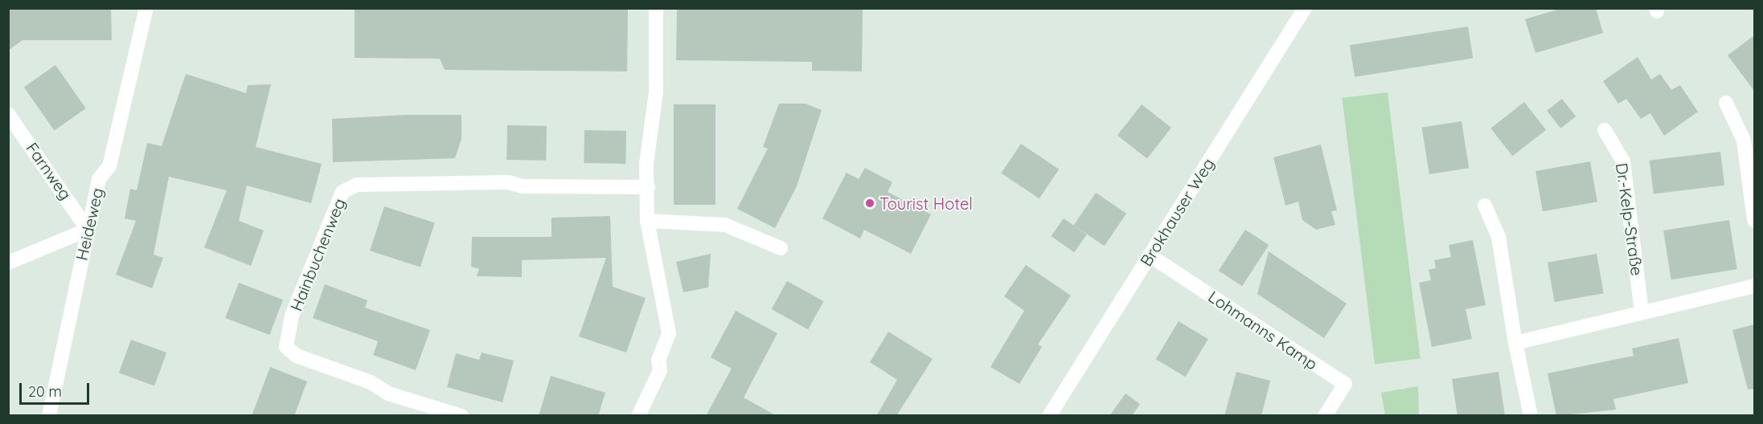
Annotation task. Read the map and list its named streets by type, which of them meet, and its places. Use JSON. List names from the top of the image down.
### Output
{
  "streets": {
    "street": [
      "Farnweg",
      "Brokhauser Weg",
      "Dr.-Kelp-Straße",
      "Heideweg",
      "Hainbuchenweg",
      "Lohmanns Kamp"
    ]
  },
  "crossings": [
    ["Farnweg", "Heideweg"],
    ["Brokhauser Weg", "Lohmanns Kamp"]
  ],
  "places": ["Tourist Hotel"],
  "scale_bar": "20 m"
}
